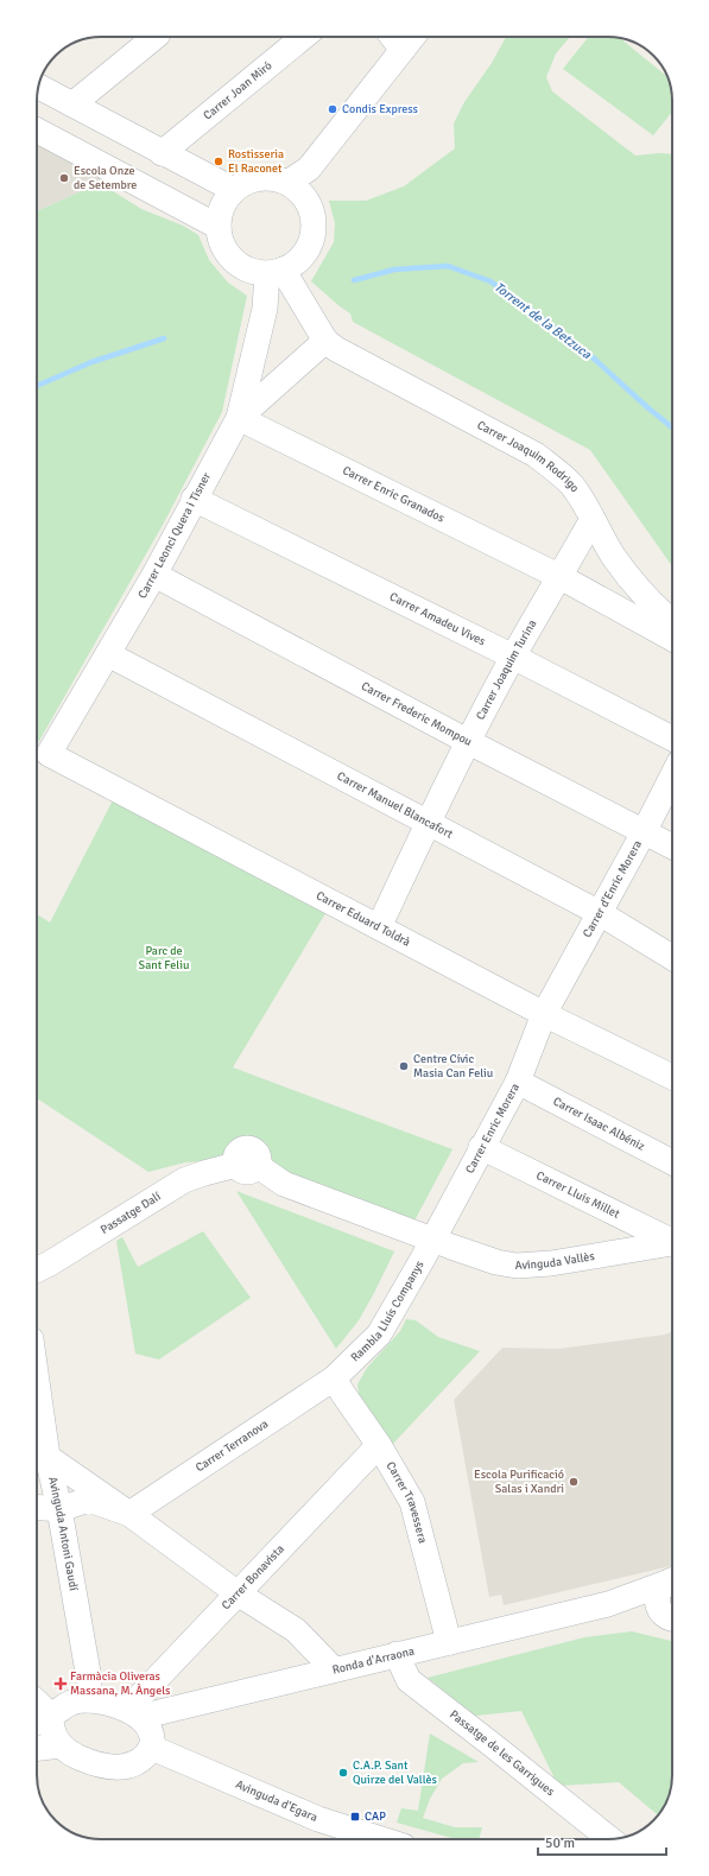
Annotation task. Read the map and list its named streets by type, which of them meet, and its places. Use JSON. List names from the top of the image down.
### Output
{
  "streets": {
    "street": [
      "Carrer Joan Miró",
      "Carrer Joaquim Rodrigo",
      "Carrer Enric Granados",
      "Carrer Leonci Quera i Tisner",
      "Carrer Amadeu Vives",
      "Carrer Joaquim Turina",
      "Carrer Frederic Mompou",
      "Carrer Manuel Blancafort",
      "Carrer d'Enric Morera",
      "Carrer Eduard Toldrà",
      "Carrer Isaac Albéniz",
      "Carrer Enric Morera",
      "Carrer Lluis Millet",
      "Passatge Dalí",
      "Avinguda Vallès",
      "Rambla Lluís Companys",
      "Carrer Terranova",
      "Carrer Travessera",
      "Avinguda Antoni Gaudí",
      "Carrer Bonavista",
      "Ronda d'Arraona",
      "Passatge de les Garrigues",
      "Avinguda d'Egara"
    ]
  },
  "crossings": [
    ["Carrer Joaquim Rodrigo", "Carrer Leonci Quera i Tisner"],
    ["Carrer Joaquim Rodrigo", "Carrer Joaquim Turina"],
    ["Carrer Enric Granados", "Carrer Leonci Quera i Tisner"],
    ["Carrer Enric Granados", "Carrer Joaquim Turina"],
    ["Carrer Leonci Quera i Tisner", "Carrer Amadeu Vives"],
    ["Carrer Leonci Quera i Tisner", "Carrer Frederic Mompou"],
    ["Carrer Leonci Quera i Tisner", "Carrer Manuel Blancafort"],
    ["Carrer Leonci Quera i Tisner", "Carrer Eduard Toldrà"],
    ["Carrer Amadeu Vives", "Carrer Joaquim Turina"],
    ["Carrer Joaquim Turina", "Carrer Frederic Mompou"],
    ["Carrer Joaquim Turina", "Carrer Manuel Blancafort"],
    ["Carrer Joaquim Turina", "Carrer Eduard Toldrà"],
    ["Carrer Frederic Mompou", "Carrer d'Enric Morera"],
    ["Carrer Manuel Blancafort", "Carrer d'Enric Morera"],
    ["Carrer d'Enric Morera", "Carrer Eduard Toldrà"],
    ["Carrer d'Enric Morera", "Carrer Enric Morera"],
    ["Carrer Eduard Toldrà", "Carrer Enric Morera"],
    ["Carrer Isaac Albéniz", "Carrer Enric Morera"],
    ["Carrer Enric Morera", "Carrer Lluis Millet"],
    ["Carrer Enric Morera", "Passatge Dalí"],
    ["Carrer Enric Morera", "Avinguda Vallès"],
    ["Carrer Enric Morera", "Rambla Lluís Companys"],
    ["Passatge Dalí", "Avinguda Vallès"],
    ["Passatge Dalí", "Rambla Lluís Companys"],
    ["Avinguda Vallès", "Rambla Lluís Companys"],
    ["Rambla Lluís Companys", "Carrer Terranova"],
    ["Rambla Lluís Companys", "Carrer Travessera"],
    ["Carrer Terranova", "Carrer Travessera"],
    ["Carrer Travessera", "Carrer Bonavista"],
    ["Carrer Travessera", "Ronda d'Arraona"],
    ["Carrer Bonavista", "Ronda d'Arraona"],
    ["Ronda d'Arraona", "Passatge de les Garrigues"]
  ],
  "water": ["Torrent de la Betzuca"],
  "parks": ["Parc de Sant Feliu"],
  "places": {
    "other": [
      "Condis Express",
      "Rostisseria El Raconet",
      "Escola Onze de Setembre",
      "Centre Cívic Masia Can Feliu",
      "Escola Purificació Salas i Xandri",
      "C.A.P. Sant Quirze del Vallès"
    ],
    "health": ["Farmàcia Oliveras Massana, M. Àngels"],
    "transit": ["CAP"]
  },
  "scale_bar": "50 m"
}
